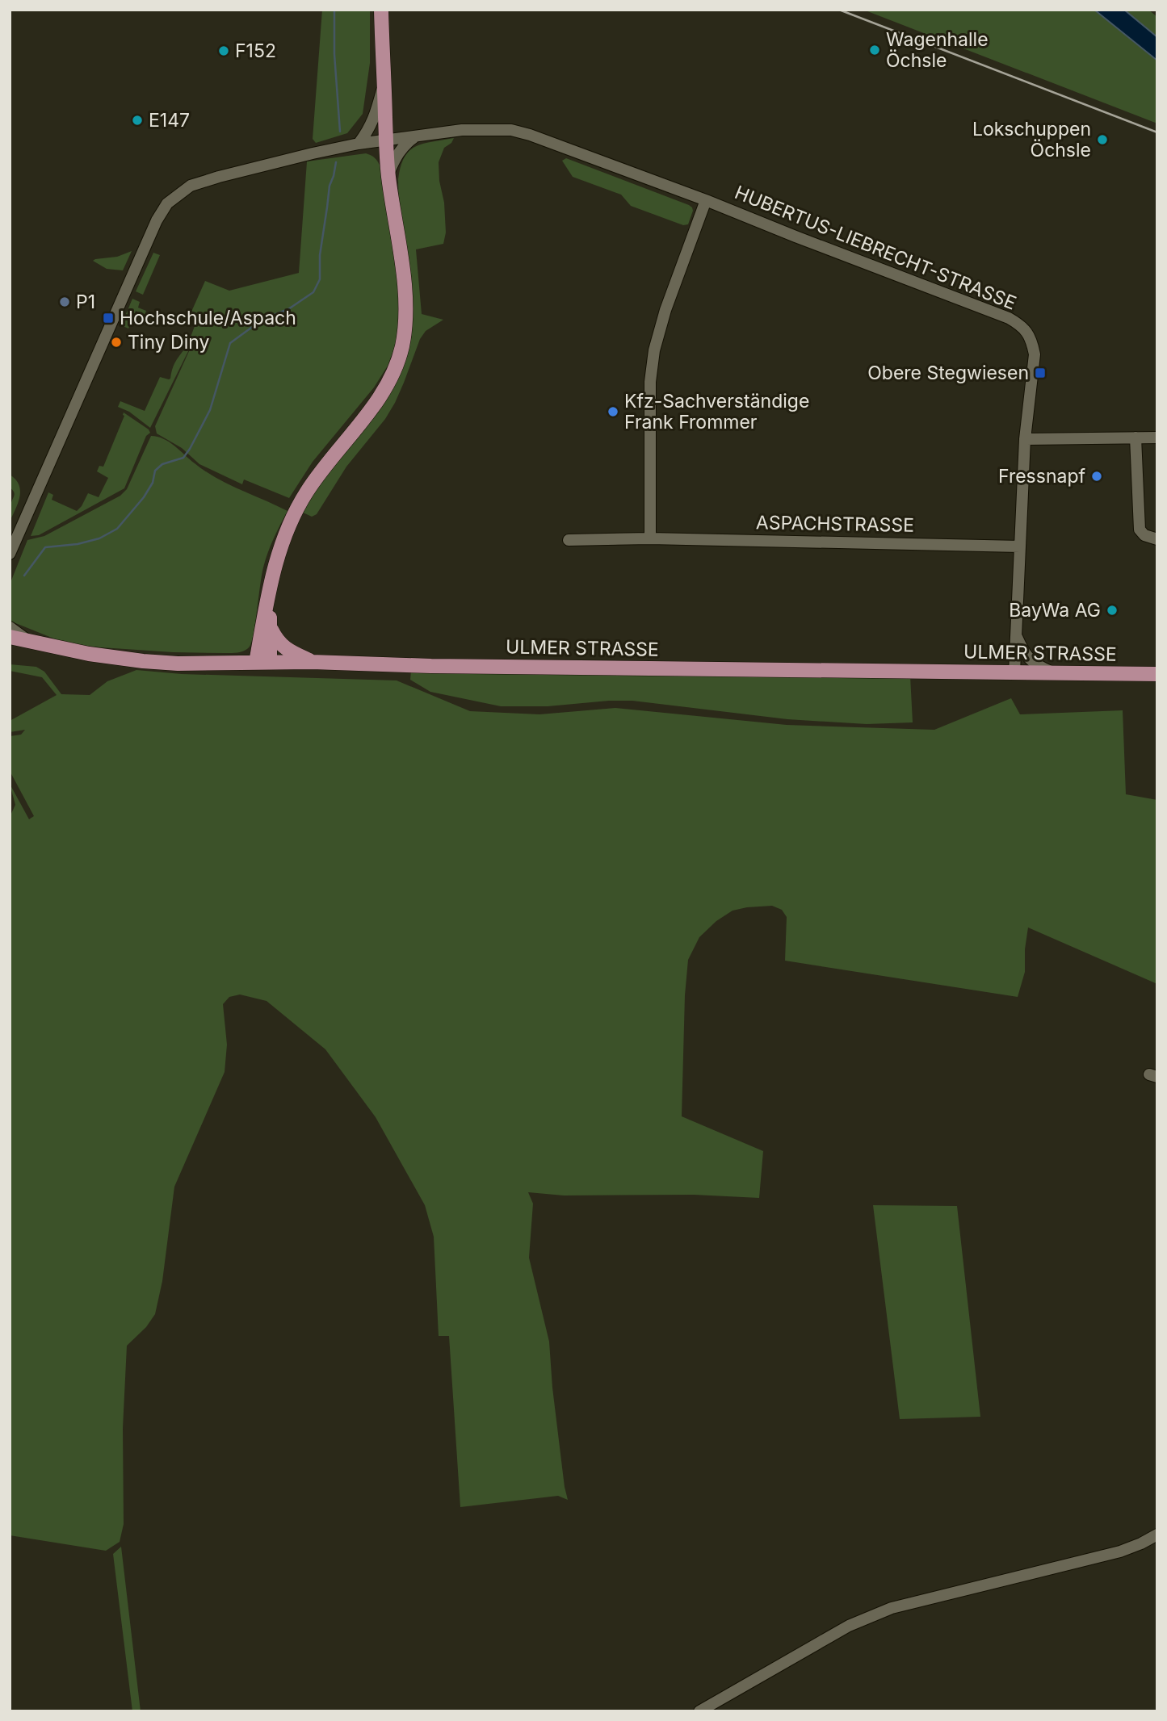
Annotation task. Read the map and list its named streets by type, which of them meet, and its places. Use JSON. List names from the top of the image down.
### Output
{
  "streets": {
    "main road": ["ULMER STRASSE"],
    "street": ["HUBERTUS-LIEBRECHT-STRASSE", "ASPACHSTRASSE"]
  },
  "crossings": [
    ["HUBERTUS-LIEBRECHT-STRASSE", "ASPACHSTRASSE"],
    ["HUBERTUS-LIEBRECHT-STRASSE", "ULMER STRASSE"]
  ],
  "places": {
    "other": [
      "Wagenhalle Öchsle",
      "F152",
      "E147",
      "Lokschuppen Öchsle",
      "P1",
      "Tiny Diny",
      "Kfz-Sachverständige Frank Frommer",
      "Fressnapf",
      "BayWa AG"
    ],
    "transit": ["Hochschule/Aspach", "Obere Stegwiesen"]
  }
}
